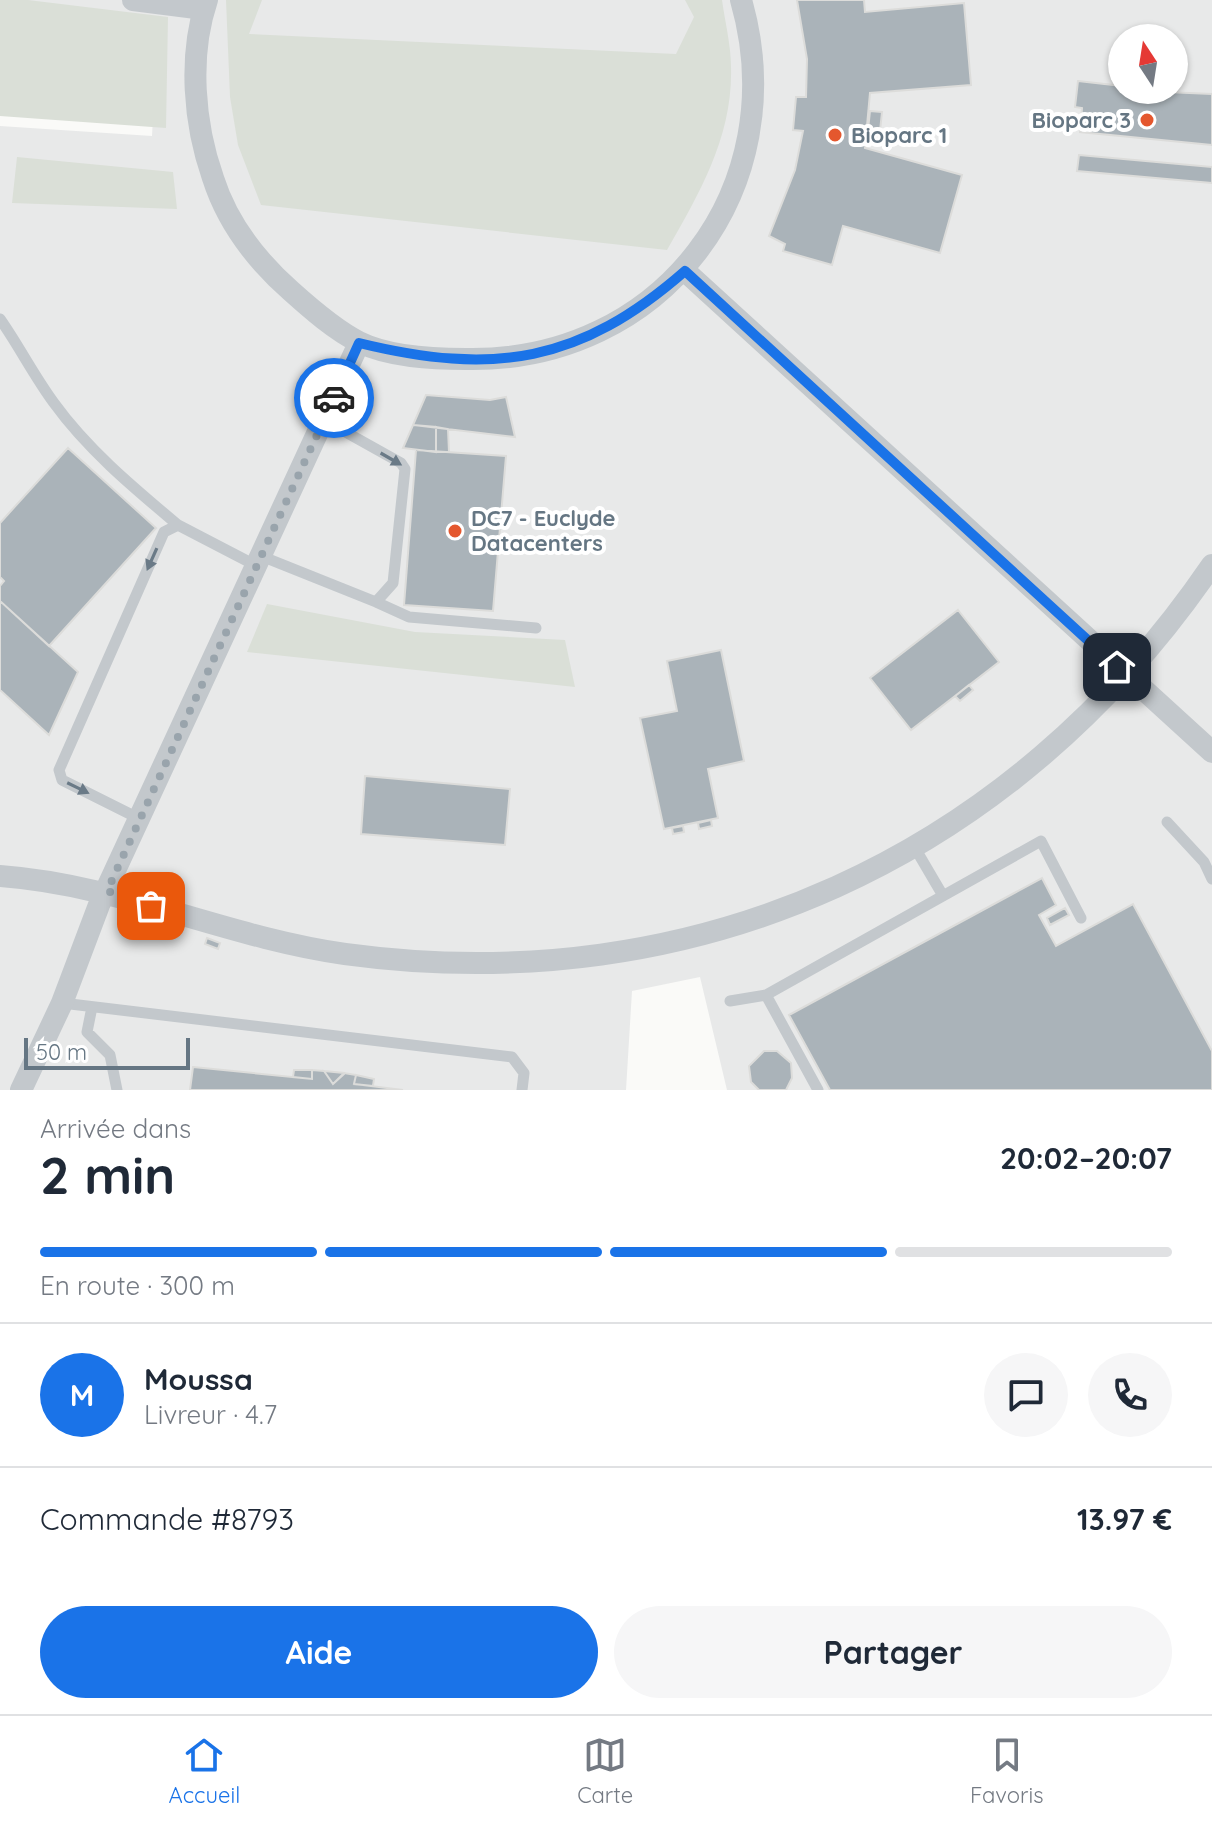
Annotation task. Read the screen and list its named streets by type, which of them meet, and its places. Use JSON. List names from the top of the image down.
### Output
{
  "places": ["Bioparc 3", "Bioparc 1", "DC7 - Euclyde Datacenters"],
  "scale_bar": "50 m",
  "north": "top",
  "page": {
    "scale": "50 m",
    "heading": ["2 min", "Arrivée dans", "20:02–20:07"],
    "panel": [
      "Moussa",
      "Livreur · 4.7",
      "Commande #8793",
      "13.97 €"
    ],
    "bar": "En route · 300 m",
    "round": "M",
    "buttons": ["Aide", "Partager"],
    "tabs": ["Accueil", "Carte", "Favoris"]
  }
}
